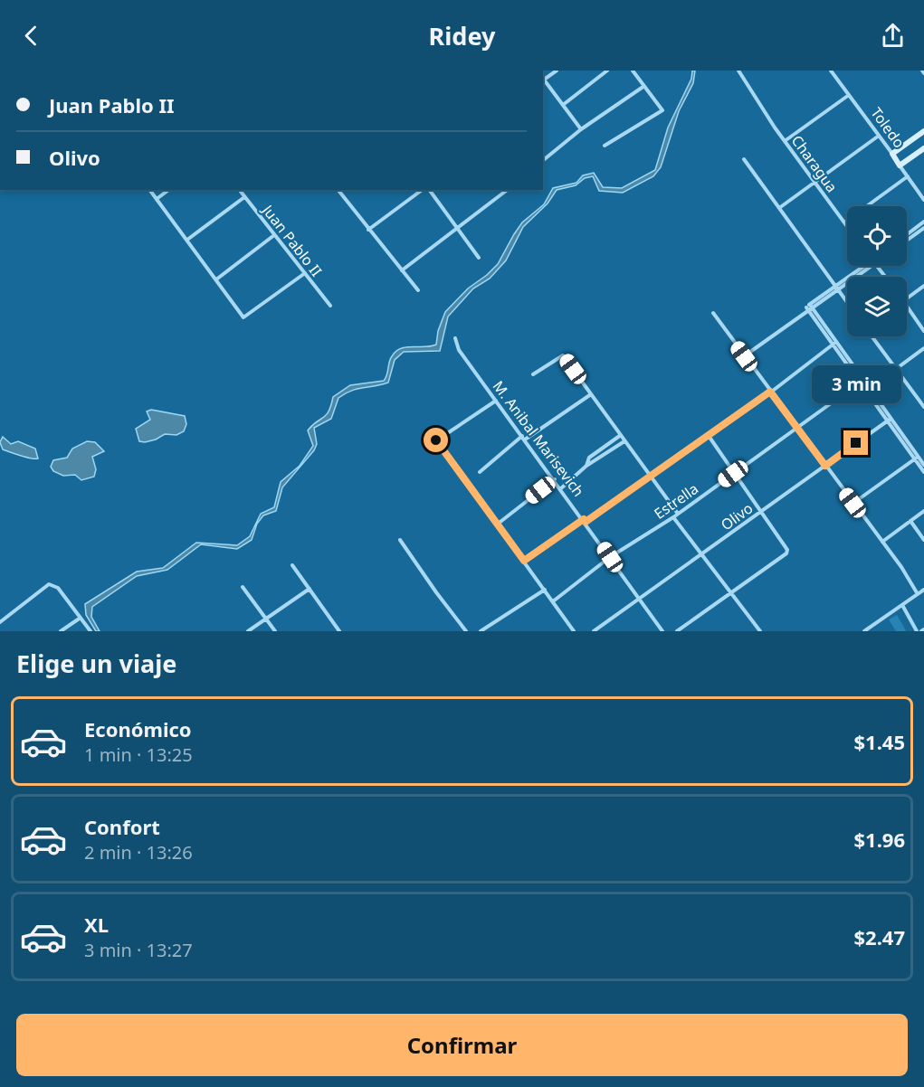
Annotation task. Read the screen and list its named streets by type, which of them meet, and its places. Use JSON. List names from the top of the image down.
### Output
{
  "streets": {
    "main road": ["Toledo"],
    "street": [
      "Charagua",
      "Juan Pablo II",
      "M. Anibal Marisevich",
      "Estrella",
      "Olivo"
    ]
  },
  "crossings": [
    ["M. Anibal Marisevich", "Estrella"],
    ["M. Anibal Marisevich", "Olivo"]
  ],
  "page": {
    "header": "Ridey",
    "banner": ["Juan Pablo II", "Olivo"],
    "bubble": "3 min",
    "heading": "Elige un viaje",
    "list": [
      {
        "name": "Económico",
        "note": "1 min · 13:25",
        "value": "$1.45"
      },
      {
        "name": "Confort",
        "note": "2 min · 13:26",
        "value": "$1.96"
      },
      {
        "name": "XL",
        "note": "3 min · 13:27",
        "value": "$2.47"
      }
    ],
    "buttons": "Confirmar"
  }
}
